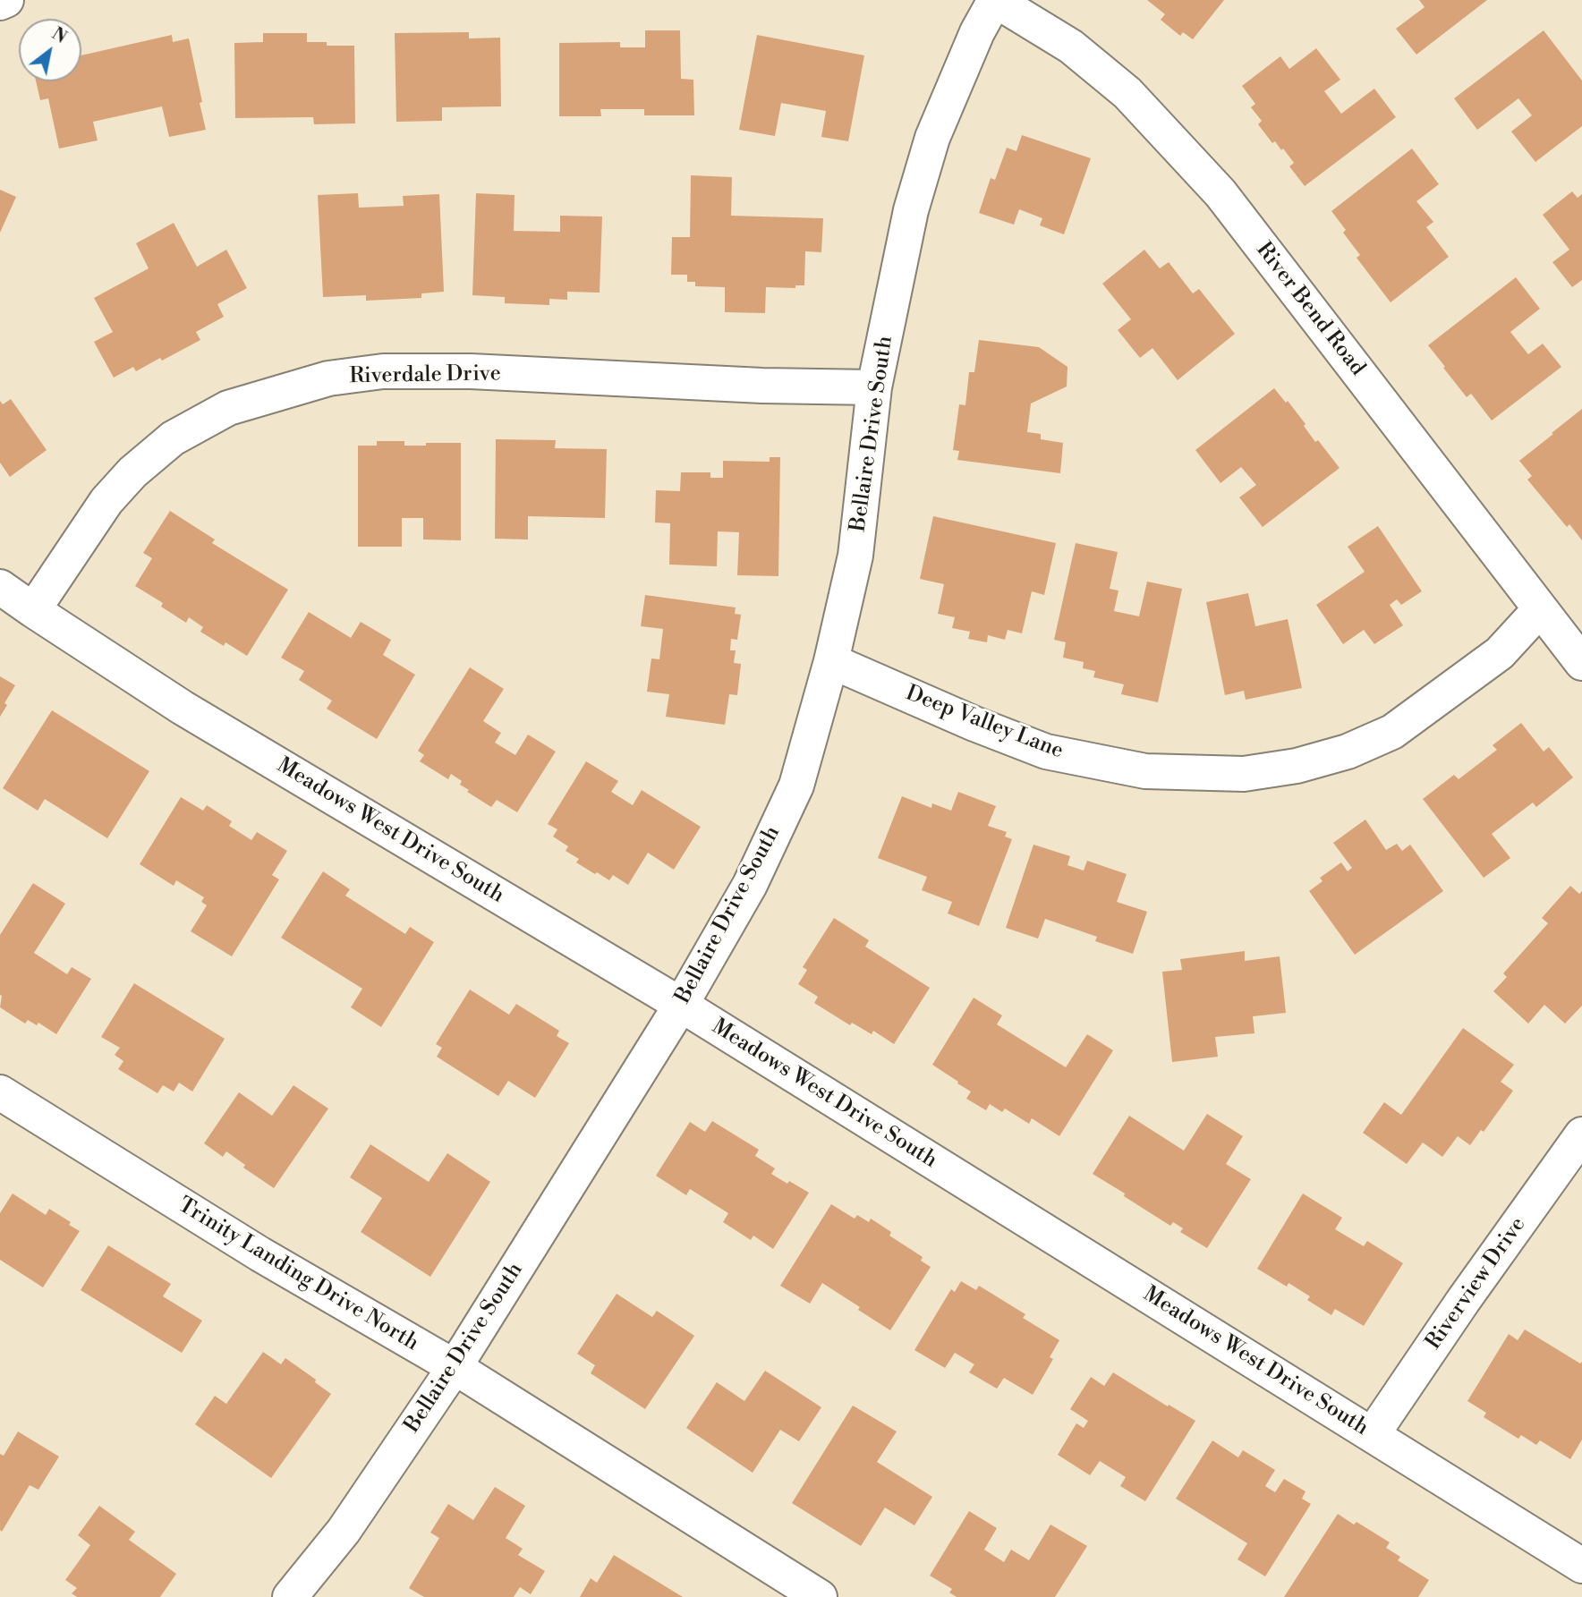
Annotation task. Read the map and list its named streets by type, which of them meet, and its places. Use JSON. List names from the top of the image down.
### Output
{
  "streets": {
    "street": [
      "River Bend Road",
      "Riverdale Drive",
      "Bellaire Drive South",
      "Deep Valley Lane",
      "Meadows West Drive South",
      "Trinity Landing Drive North",
      "Riverview Drive"
    ]
  },
  "crossings": [
    ["River Bend Road", "Bellaire Drive South"],
    ["River Bend Road", "Deep Valley Lane"],
    ["Riverdale Drive", "Bellaire Drive South"],
    ["Riverdale Drive", "Meadows West Drive South"],
    ["Bellaire Drive South", "Deep Valley Lane"],
    ["Bellaire Drive South", "Meadows West Drive South"],
    ["Bellaire Drive South", "Trinity Landing Drive North"],
    ["Meadows West Drive South", "Riverview Drive"]
  ],
  "north": "top right"
}
